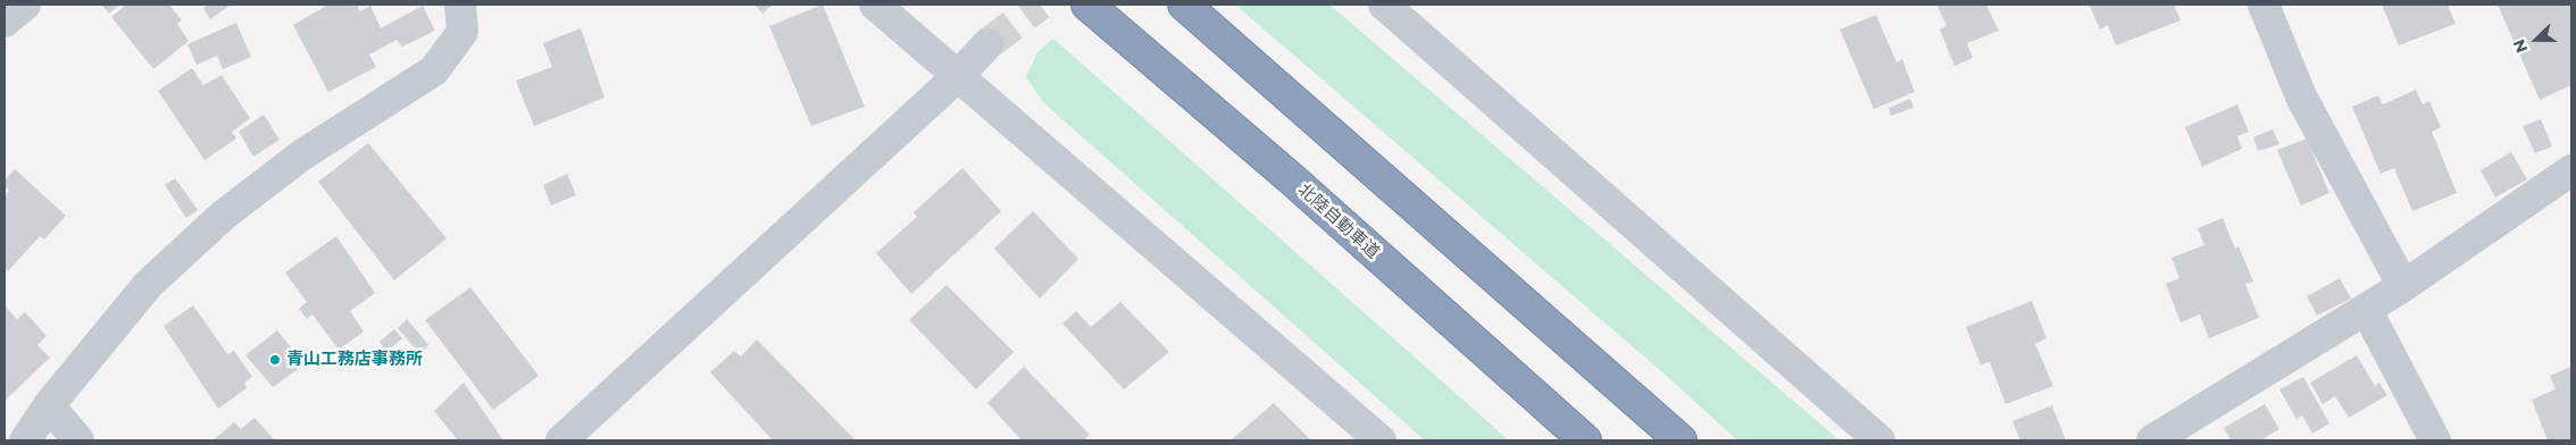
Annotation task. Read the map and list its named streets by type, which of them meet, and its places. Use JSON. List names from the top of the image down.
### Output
{
  "streets": {
    "highway": ["北陸自動車道"]
  },
  "places": ["青山工務店事務所"],
  "north": "left"
}
